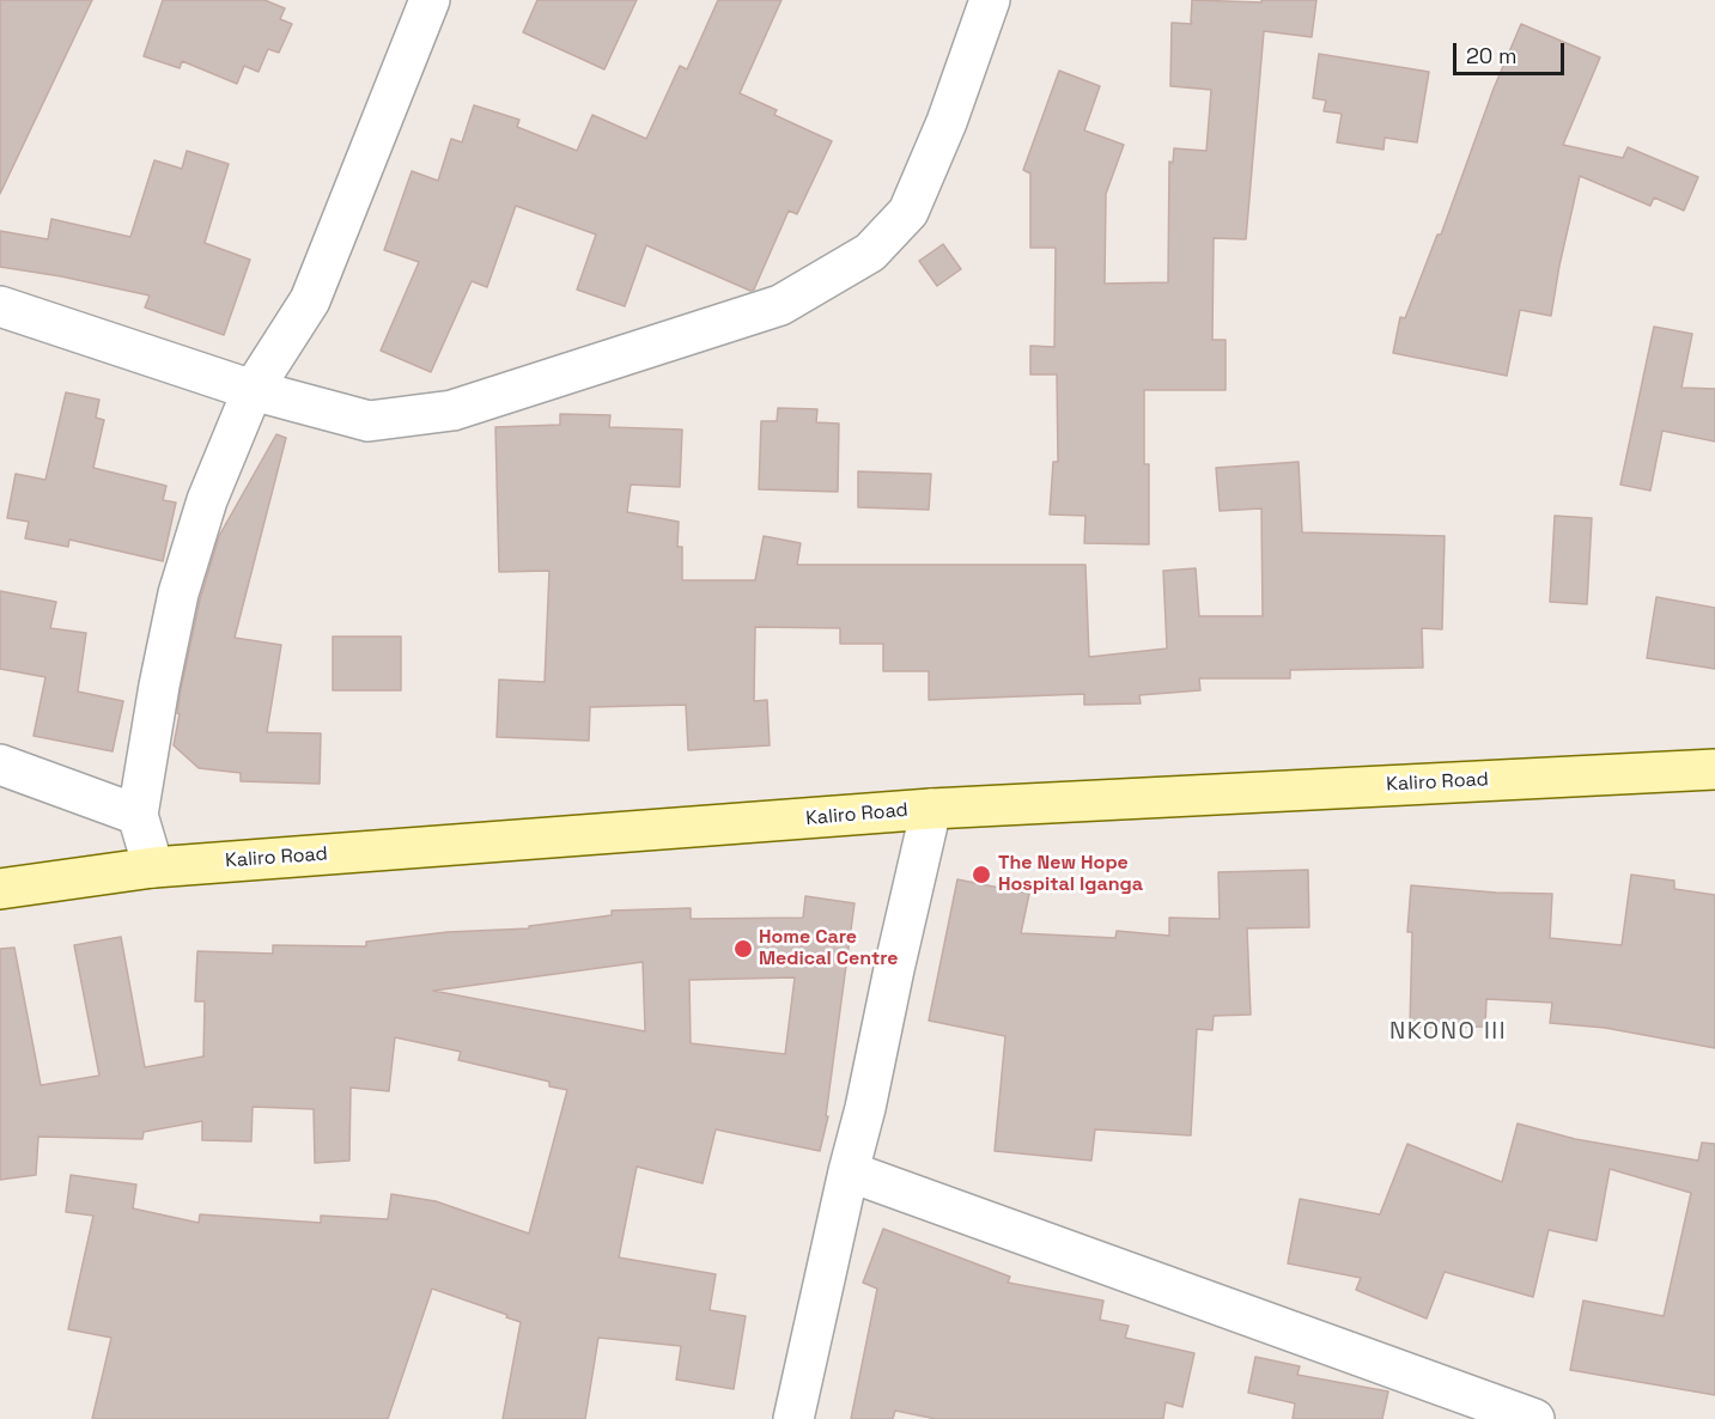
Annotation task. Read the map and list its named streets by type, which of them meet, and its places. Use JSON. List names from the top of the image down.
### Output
{
  "streets": {
    "main road": ["Kaliro Road"]
  },
  "districts": ["NKONO III"],
  "places": ["The New Hope Hospital Iganga", "Home Care Medical Centre"],
  "scale_bar": "20 m"
}
